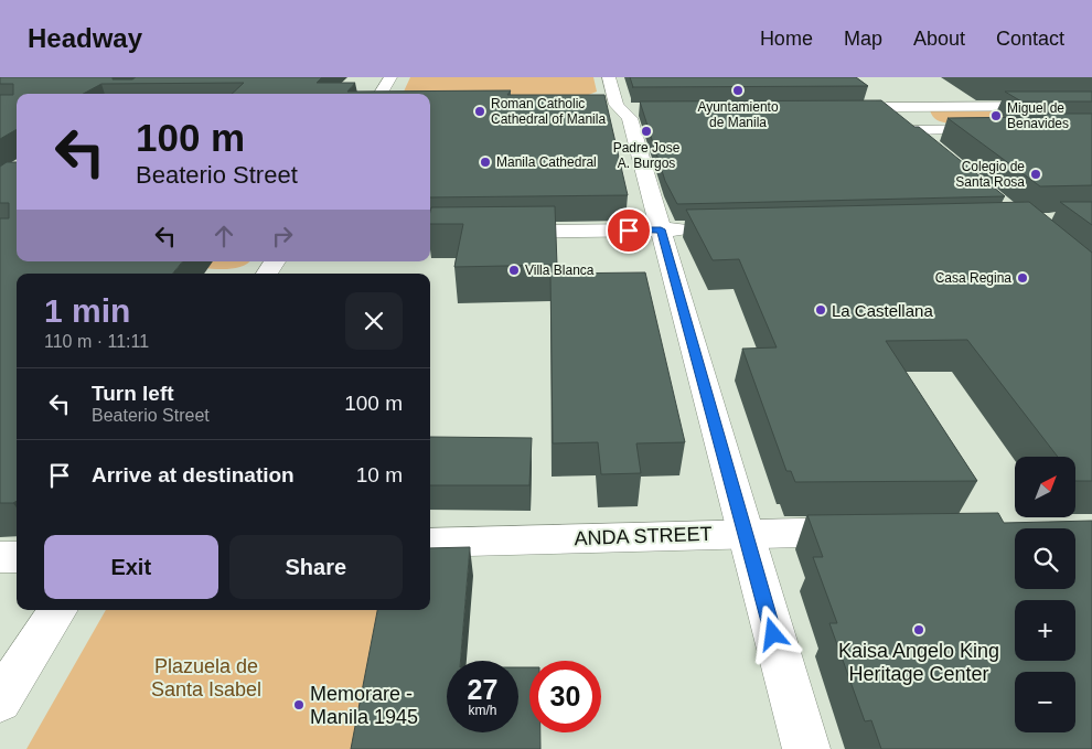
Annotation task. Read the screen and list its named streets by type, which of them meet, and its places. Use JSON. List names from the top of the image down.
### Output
{
  "streets": {
    "street": ["ANDA STREET"]
  },
  "parks": ["Plazuela de Santa Isabel"],
  "places": [
    "Ayuntamiento de Manila",
    "Roman Catholic Cathedral of Manila",
    "Miguel de Benavides",
    "Padre Jose A. Burgos",
    "Manila Cathedral",
    "Colegio de Santa Rosa",
    "Villa Blanca",
    "Casa Regina",
    "La Castellana",
    "Kaisa Angelo King Heritage Center",
    "Memorare - Manila 1945"
  ],
  "north": "top right",
  "page": {
    "header": "Headway",
    "nav": [
      "Home",
      "Map",
      "About",
      "Contact"
    ],
    "turn": ["100 m", "Beaterio Street"],
    "heading": ["1 min", "110 m · 11:11"],
    "list": [
      {
        "name": "Turn left",
        "note": "Beaterio Street",
        "value": "100 m"
      },
      {
        "name": "Arrive at destination",
        "value": "10 m"
      }
    ],
    "map_buttons": ["+", "−"],
    "buttons": ["Exit", "Share"],
    "speed": "27 km/h",
    "limit": "30"
  }
}
